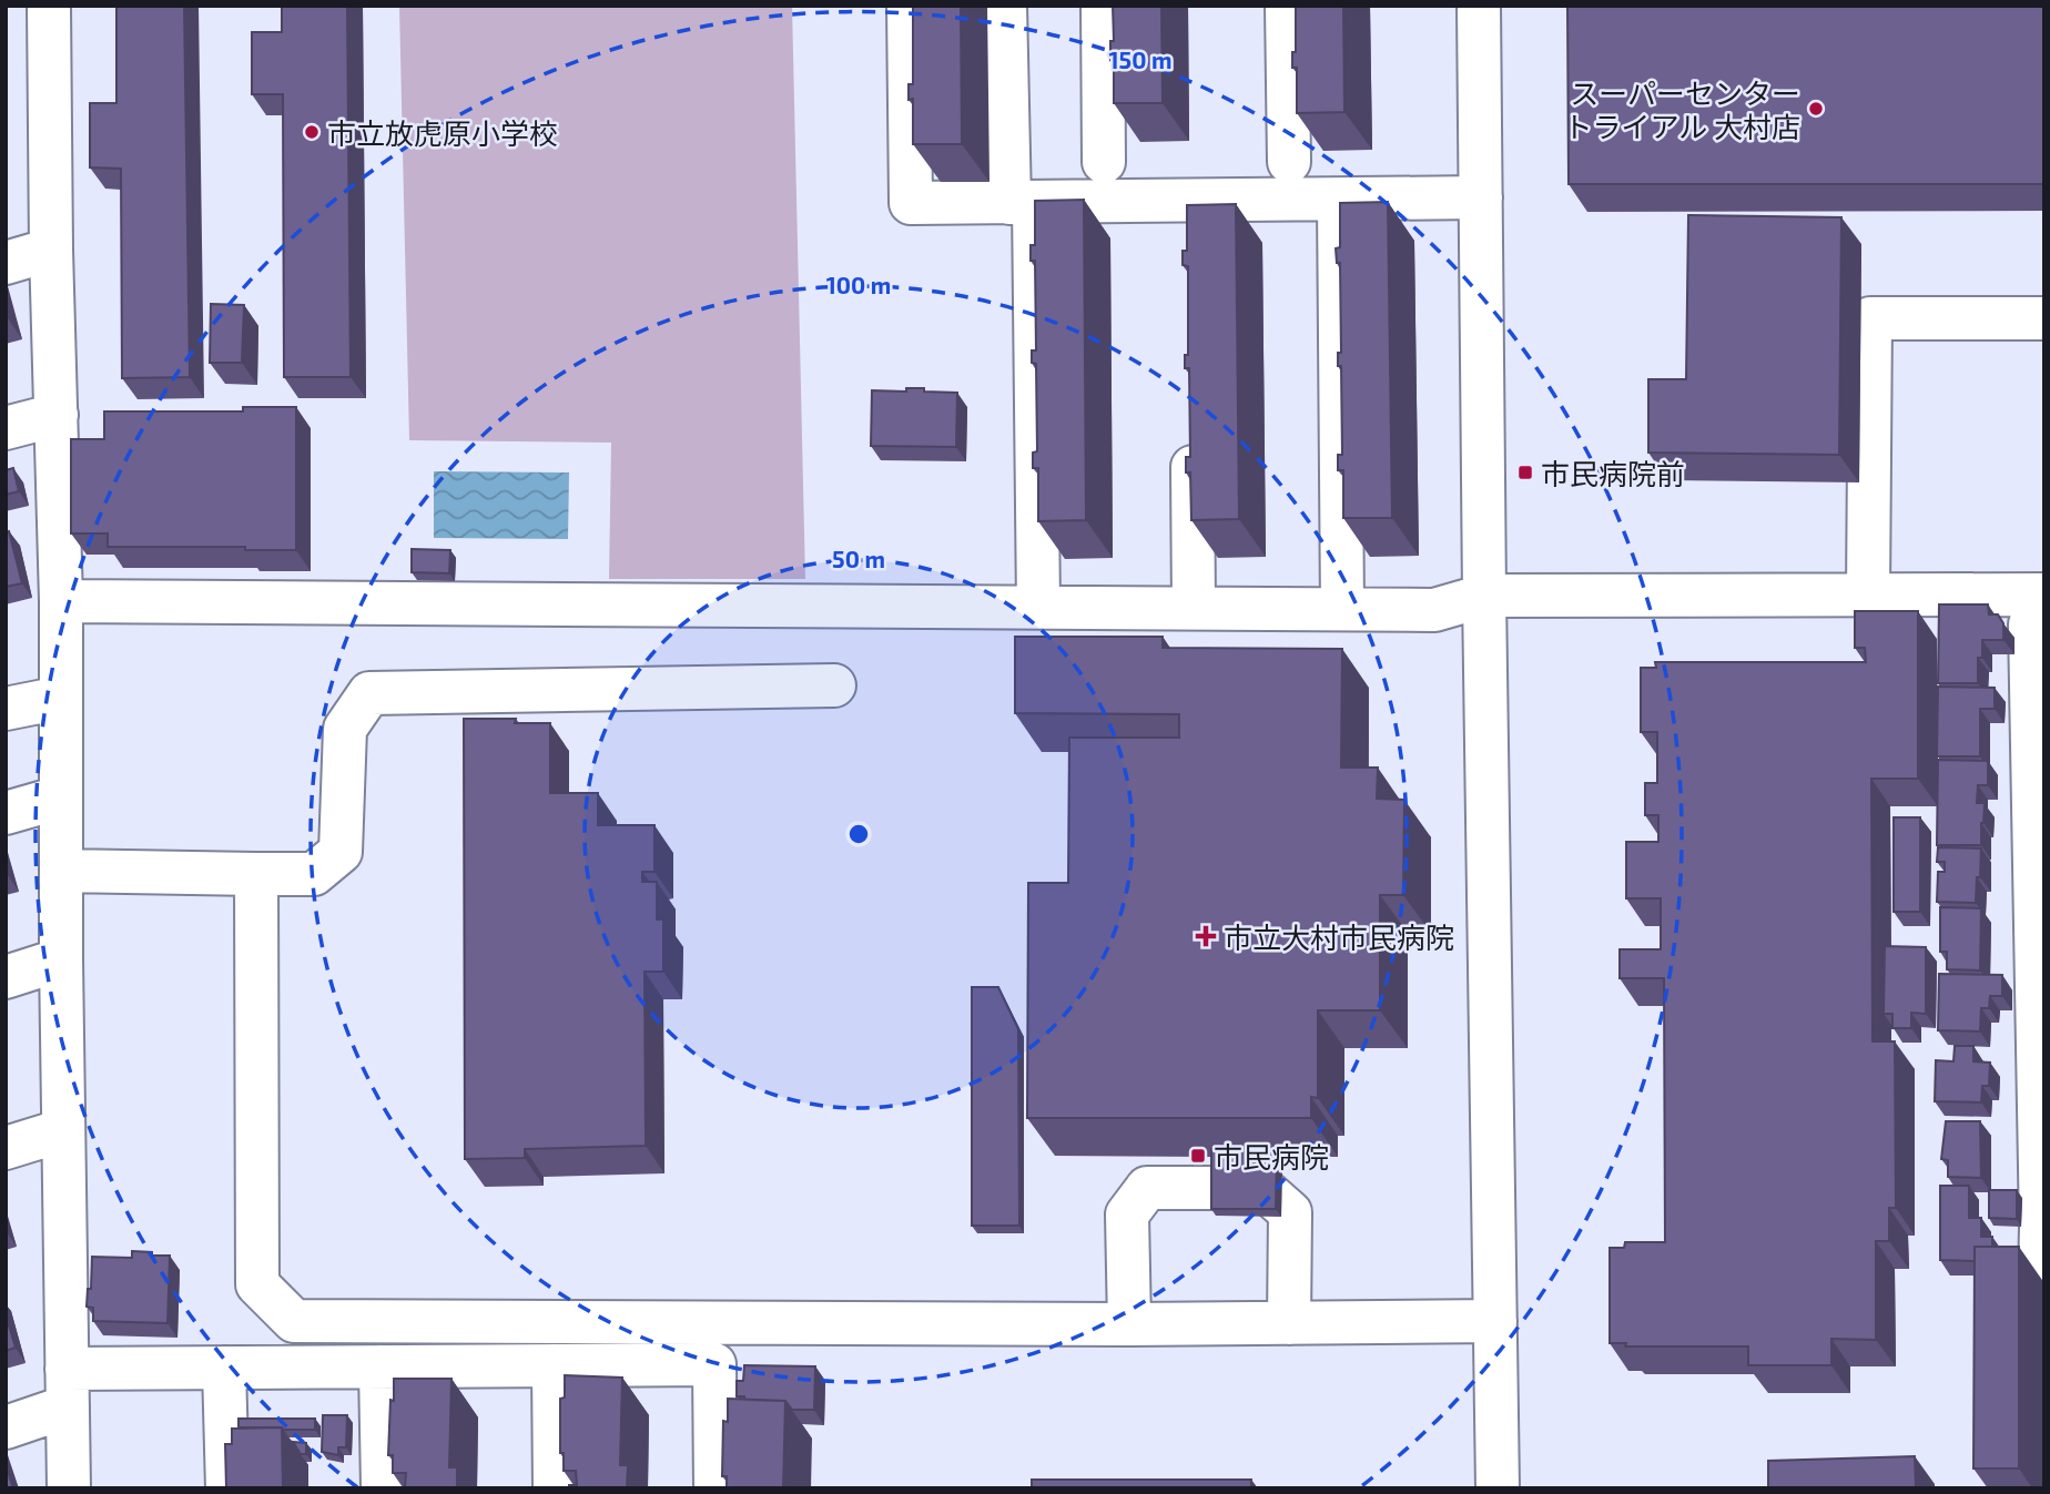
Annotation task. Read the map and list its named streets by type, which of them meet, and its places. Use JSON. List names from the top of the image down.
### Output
{
  "places": {
    "other": ["スーパーセンター トライアル 大村店", "市立放虎原小学校"],
    "transit": ["市民病院前", "市民病院"],
    "health": ["市立大村市民病院"]
  },
  "rings": ["150 m", "100 m", "50 m"]
}
